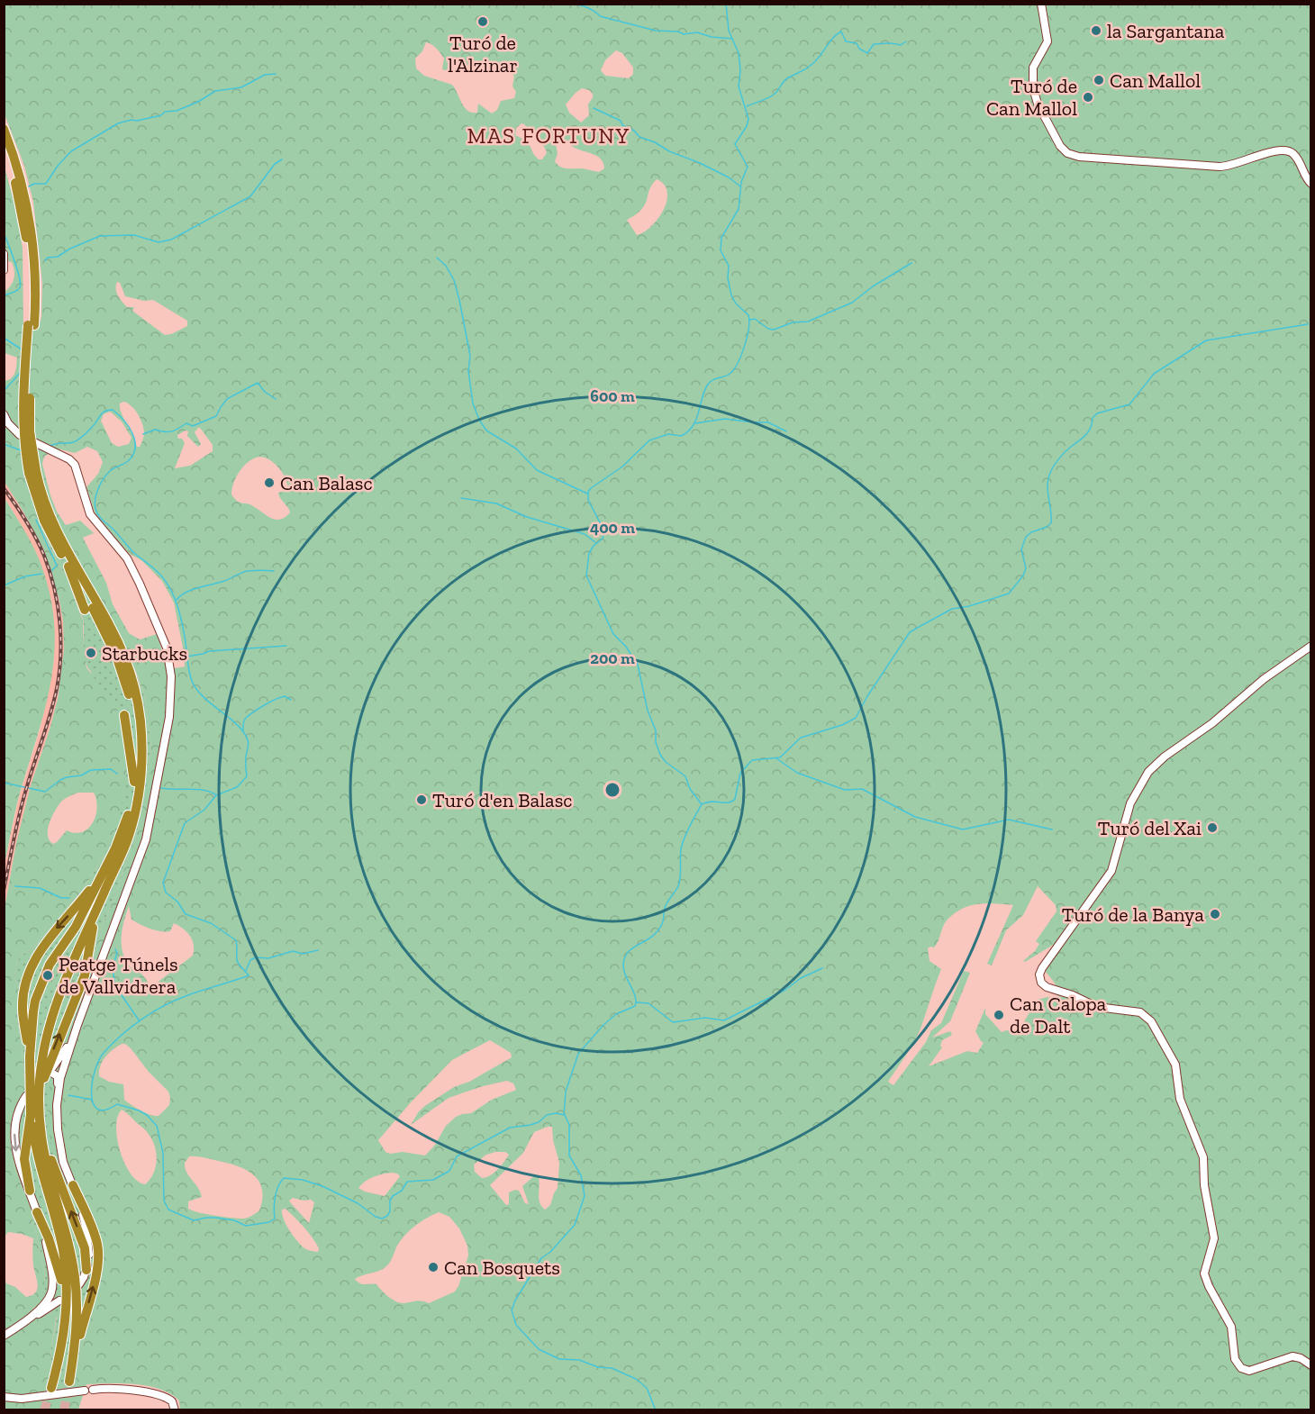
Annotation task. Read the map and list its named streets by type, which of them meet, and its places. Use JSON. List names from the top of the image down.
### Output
{
  "districts": ["MAS FORTUNY"],
  "places": [
    "Turó de l'Alzinar",
    "la Sargantana",
    "Can Mallol",
    "Turó de Can Mallol",
    "Can Balasc",
    "Starbucks",
    "Turó d'en Balasc",
    "Turó del Xai",
    "Turó de la Banya",
    "Peatge Túnels de Vallvidrera",
    "Can Calopa de Dalt",
    "Can Bosquets"
  ],
  "rings": ["600 m", "400 m", "200 m"]
}
